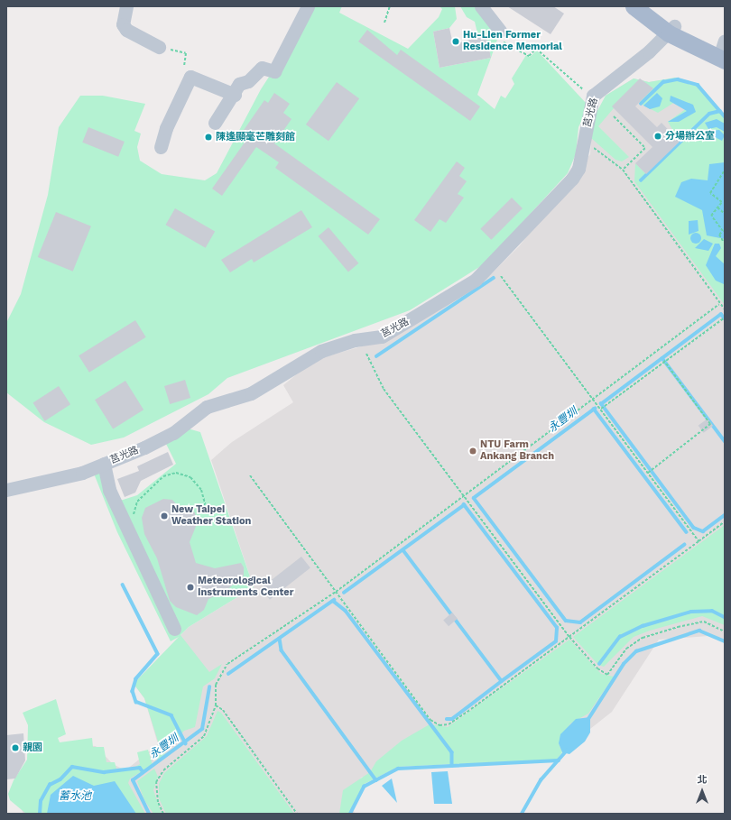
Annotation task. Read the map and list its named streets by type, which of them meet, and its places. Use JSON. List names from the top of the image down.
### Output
{
  "streets": {
    "lane": ["莒光路"]
  },
  "water": ["永豐圳", "蓄水池"],
  "places": [
    "Hu-Lien Former Residence Memorial",
    "分場辦公室",
    "陳逢顯毫芒雕刻館",
    "NTU Farm Ankang Branch",
    "New Taipei Weather Station",
    "Meteorological Instruments Center",
    "親園"
  ],
  "north": "top"
}
